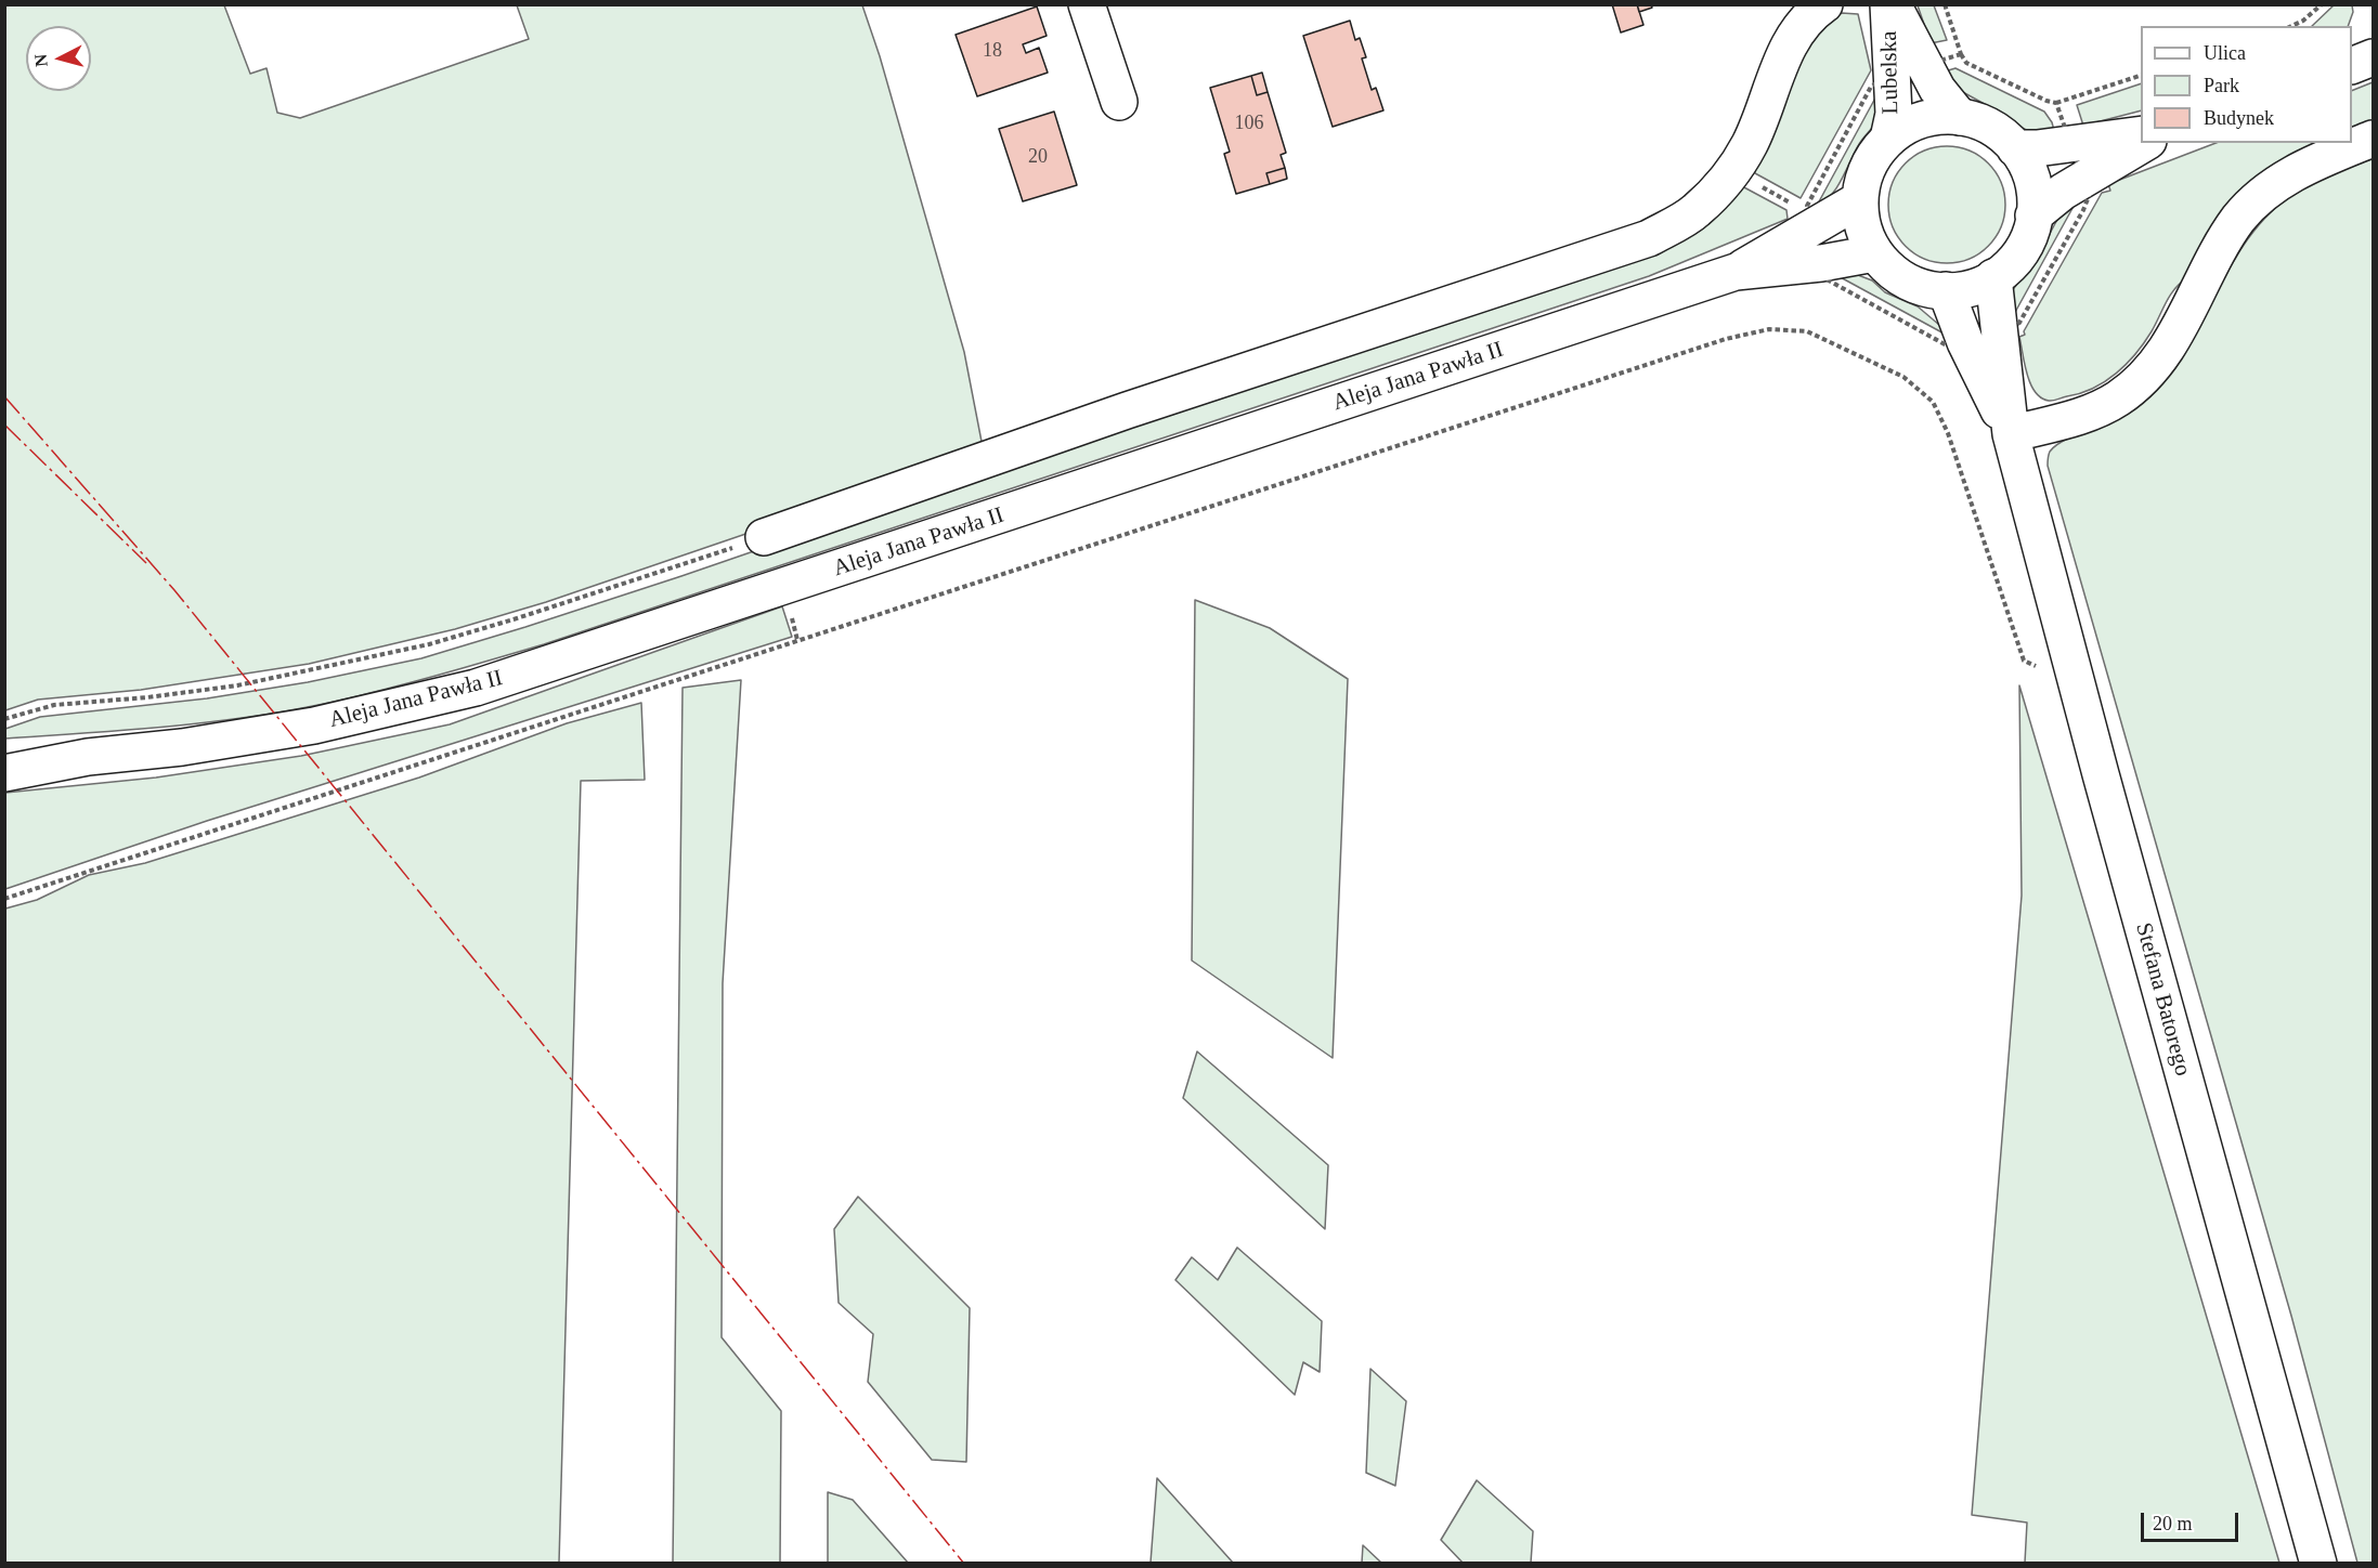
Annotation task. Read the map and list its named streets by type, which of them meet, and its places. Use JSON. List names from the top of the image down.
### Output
{
  "streets": {
    "main road": ["Lubelska", "Aleja Jana Pawła II", "Stefana Batorego"]
  },
  "crossings": [
    ["Lubelska", "Aleja Jana Pawła II"],
    ["Lubelska", "Stefana Batorego"],
    ["Aleja Jana Pawła II", "Stefana Batorego"]
  ],
  "house_numbers": ["18", "106", "20"],
  "legend": ["Ulica", "Park", "Budynek"],
  "scale_bar": "20 m",
  "north": "left"
}
